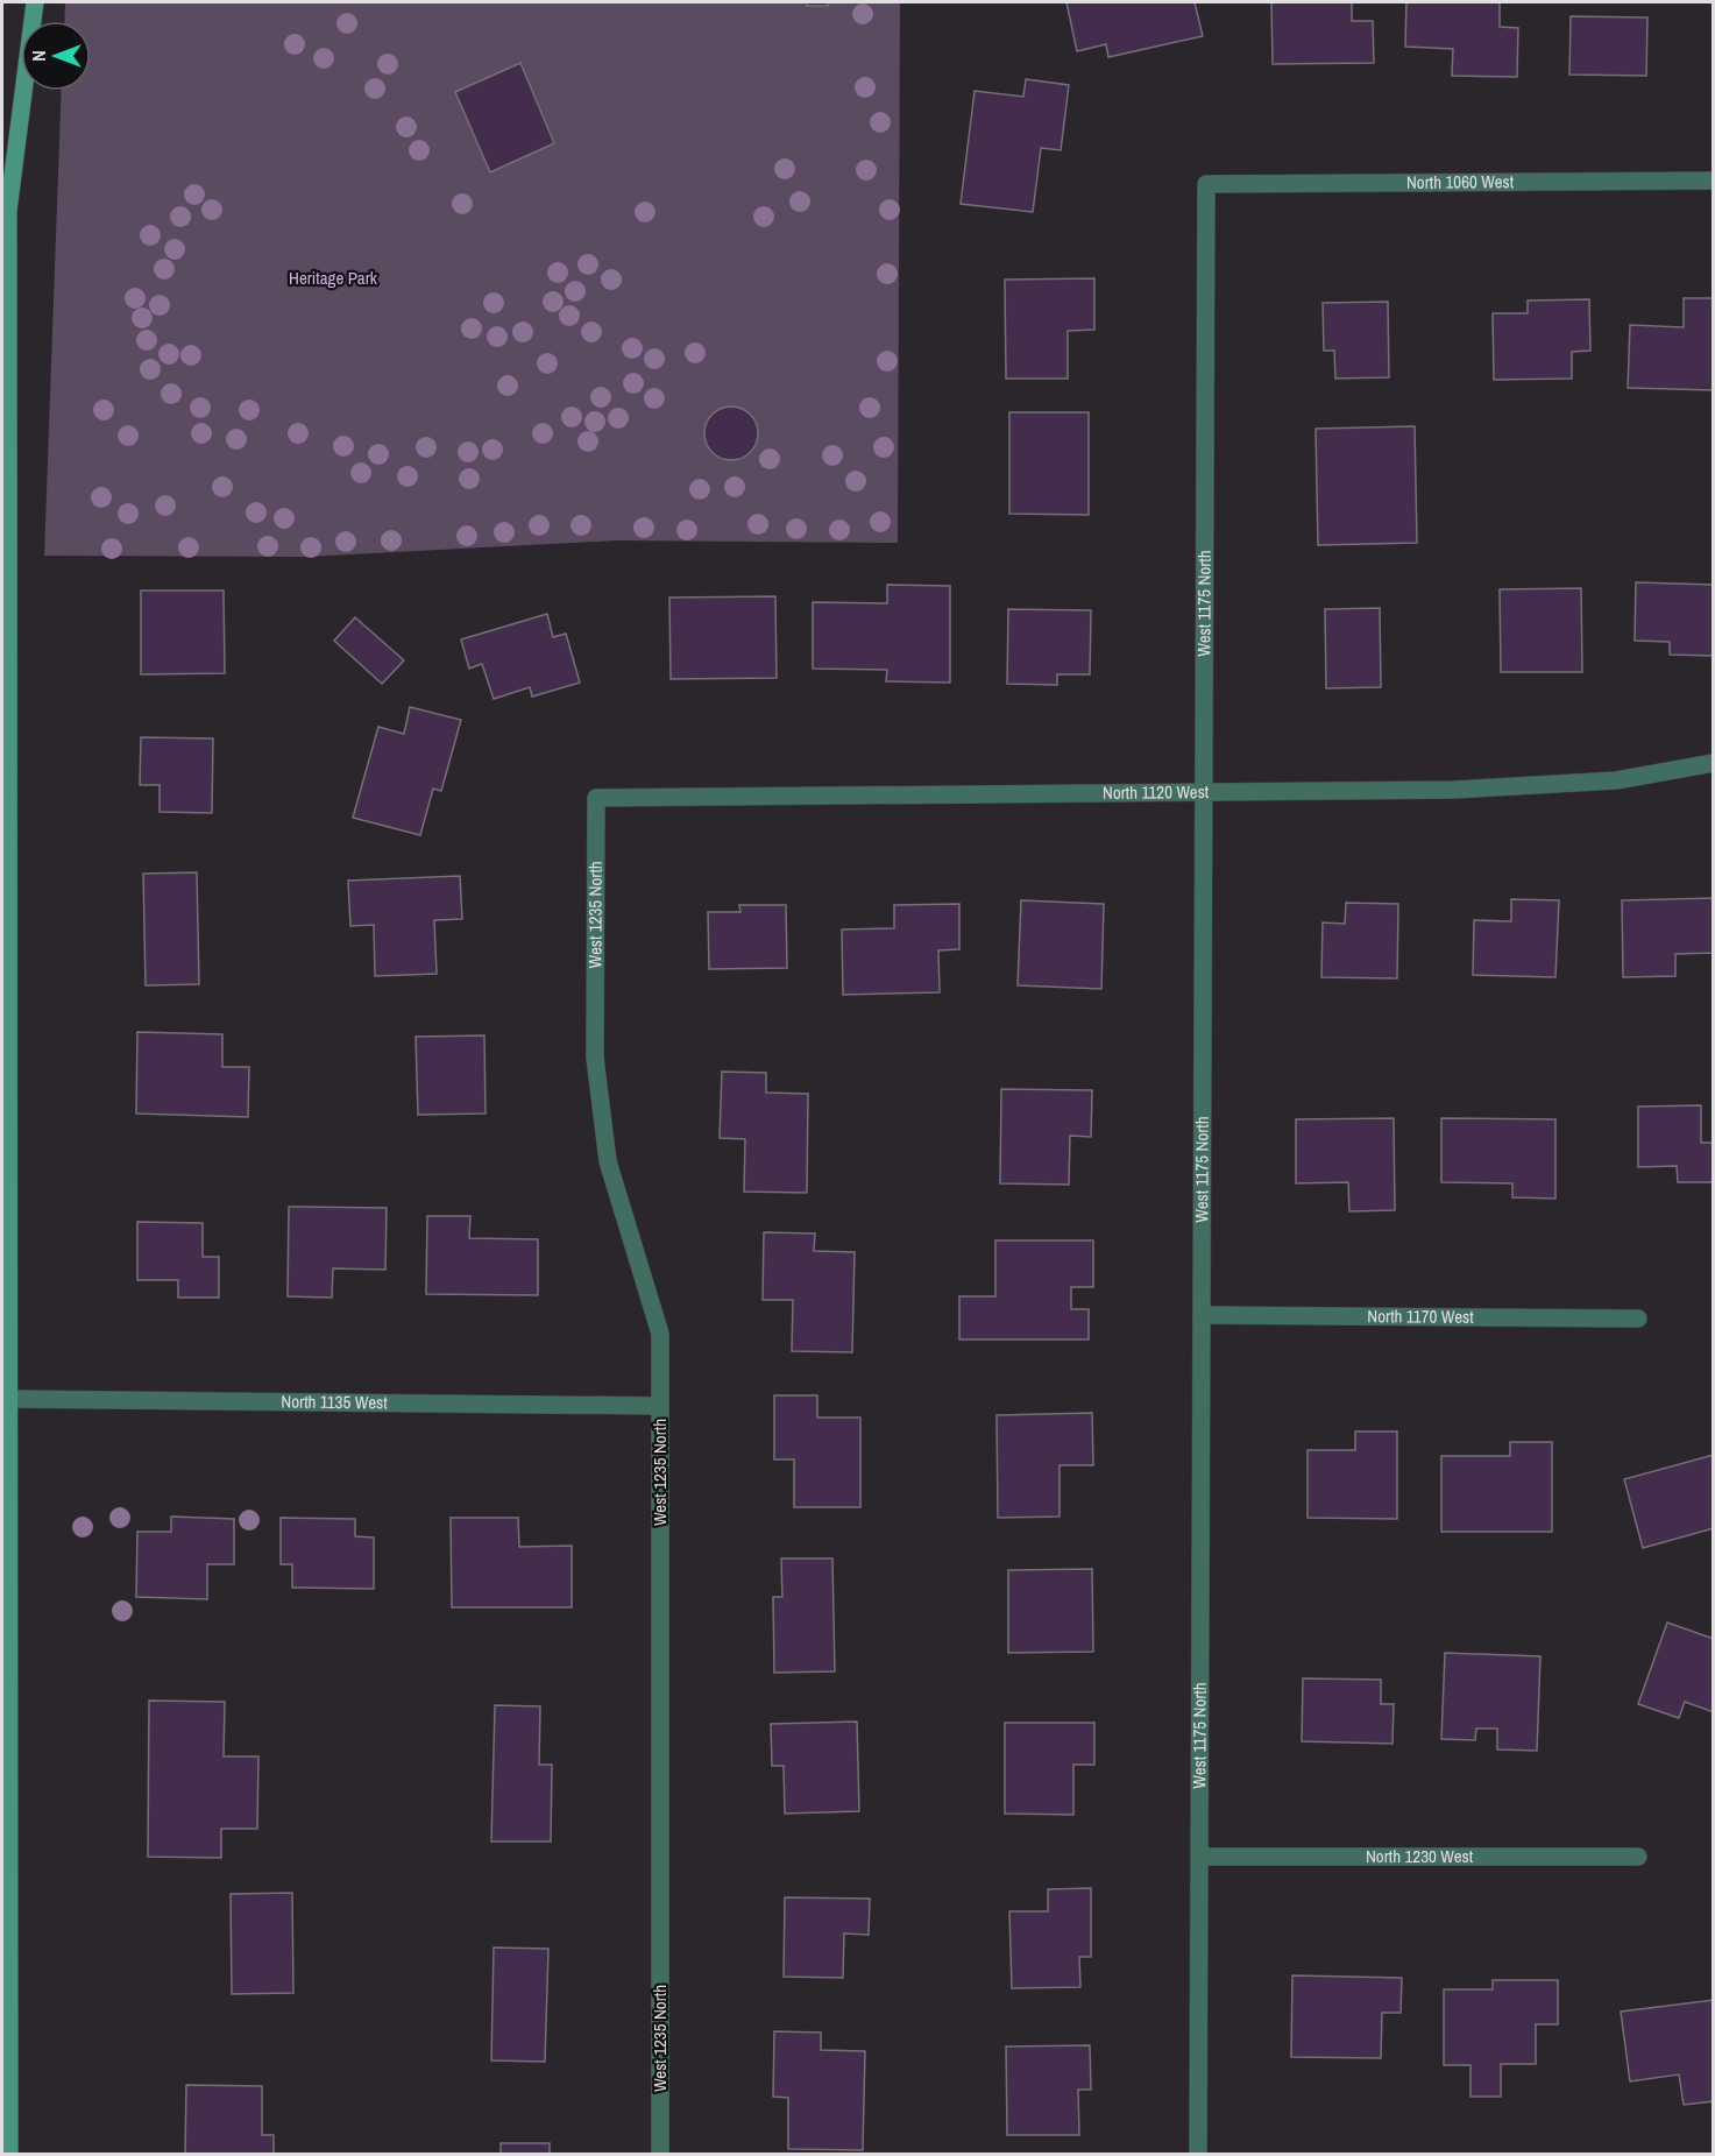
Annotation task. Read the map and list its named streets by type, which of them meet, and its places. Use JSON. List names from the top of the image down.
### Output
{
  "streets": {
    "street": [
      "North 1060 West",
      "West 1175 North",
      "North 1120 West",
      "West 1235 North",
      "North 1170 West",
      "North 1135 West",
      "North 1230 West"
    ]
  },
  "crossings": [
    ["North 1060 West", "West 1175 North"],
    ["West 1175 North", "North 1120 West"],
    ["West 1175 North", "North 1170 West"],
    ["West 1175 North", "North 1230 West"],
    ["North 1120 West", "West 1235 North"],
    ["West 1235 North", "North 1135 West"]
  ],
  "parks": ["Heritage Park"],
  "north": "left"
}
